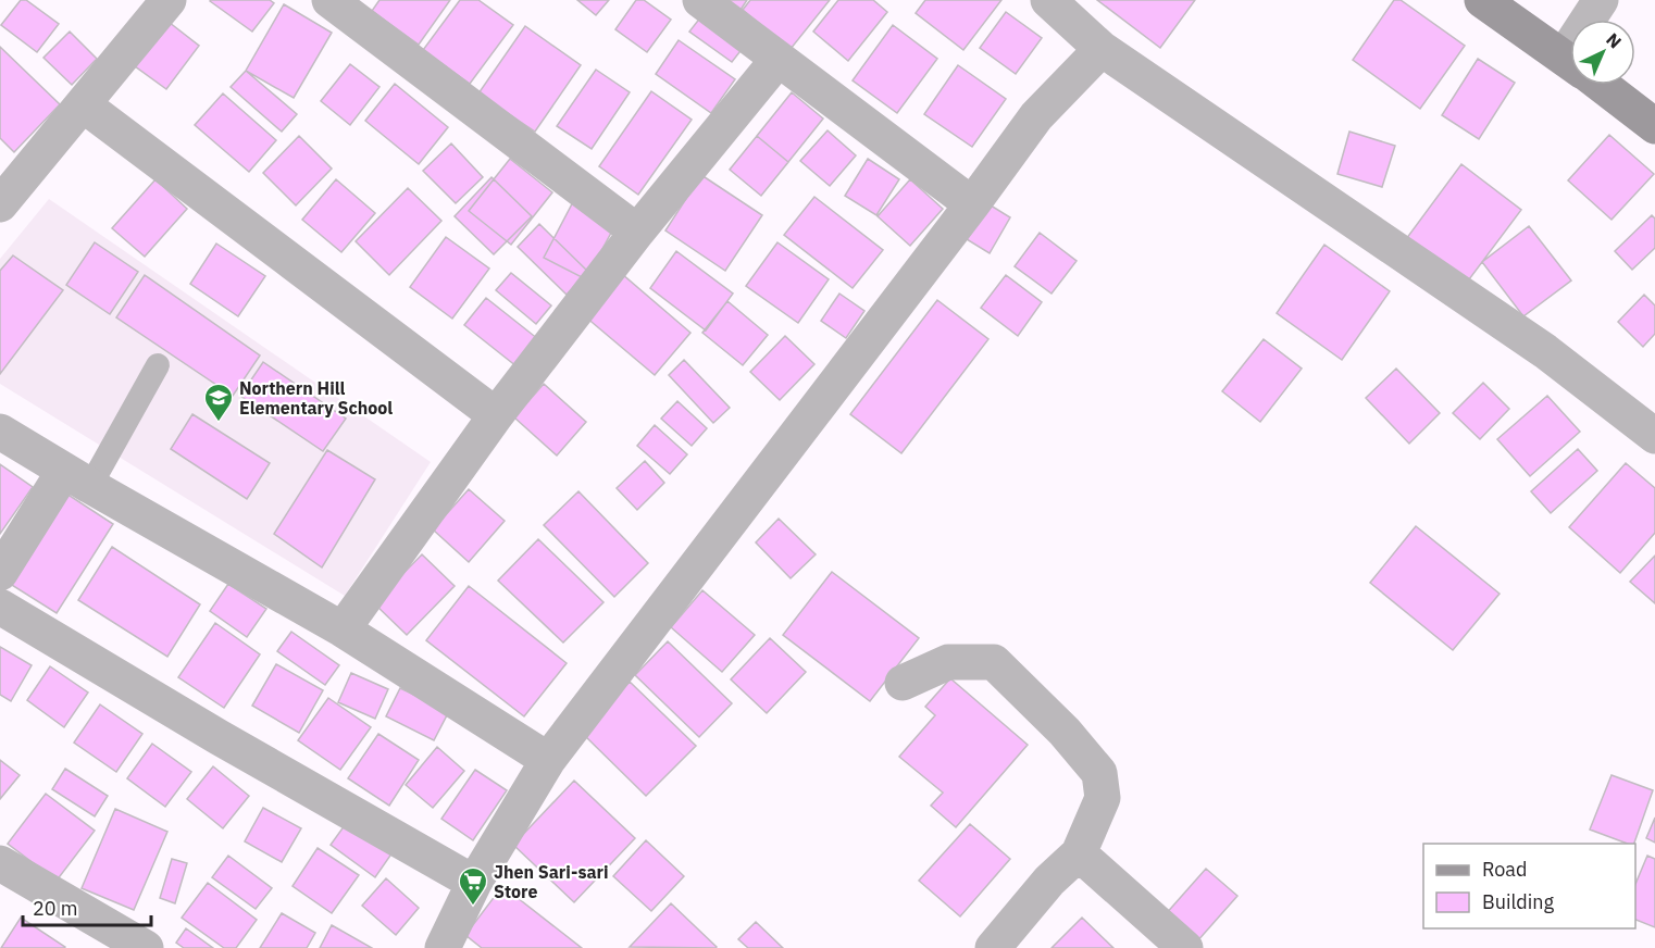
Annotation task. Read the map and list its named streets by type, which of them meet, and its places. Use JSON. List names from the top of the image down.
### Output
{
  "places": {
    "school or university": ["Northern Hill Elementary School"],
    "supermarket": ["Jhen Sari-sari Store"]
  },
  "legend": ["Road", "Building"],
  "scale_bar": "20 m",
  "north": "top right"
}
